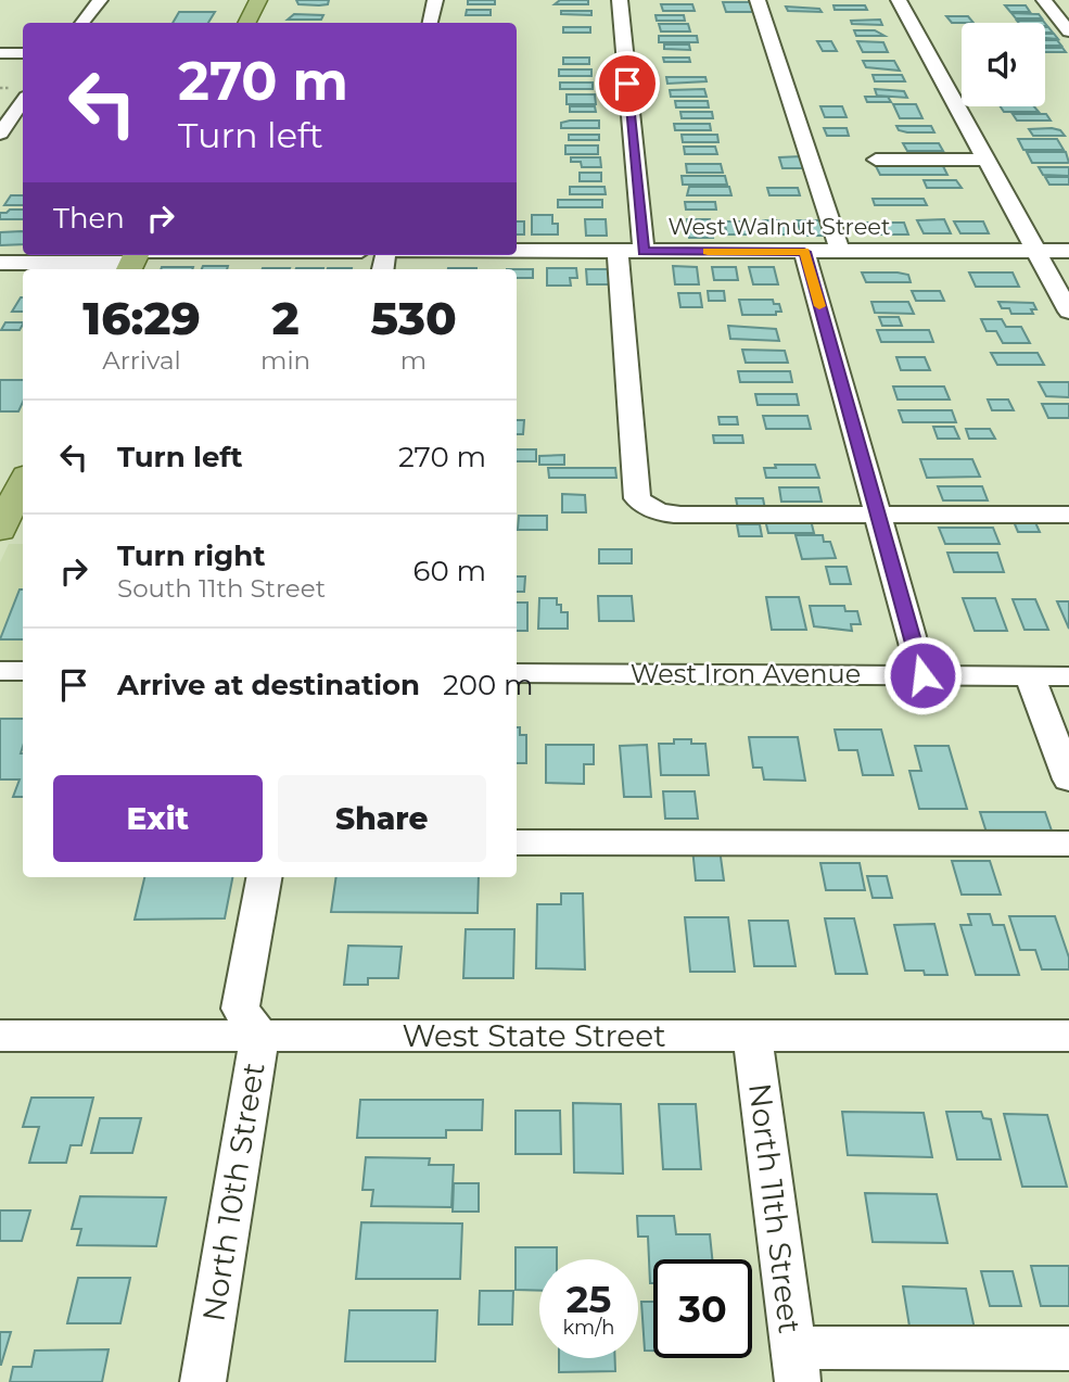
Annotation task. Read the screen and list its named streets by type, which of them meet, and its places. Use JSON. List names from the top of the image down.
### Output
{
  "streets": {
    "street": [
      "West Walnut Street",
      "West Iron Avenue",
      "West State Street",
      "North 10th Street",
      "North 11th Street"
    ]
  },
  "crossings": [
    ["West State Street", "North 10th Street"],
    ["West State Street", "North 11th Street"]
  ],
  "page": {
    "turn": ["270 m", "Turn left"],
    "then": "Then",
    "eta": [
      "16:29",
      "Arrival",
      "2",
      "min",
      "530",
      "m"
    ],
    "list": [
      {
        "name": "Turn left",
        "value": "270 m"
      },
      {
        "name": "Turn right",
        "note": "South 11th Street",
        "value": "60 m"
      },
      {
        "name": "Arrive at destination",
        "value": "200 m"
      }
    ],
    "buttons": ["Exit", "Share"],
    "speed": "25 km/h",
    "limit": "30"
  }
}
